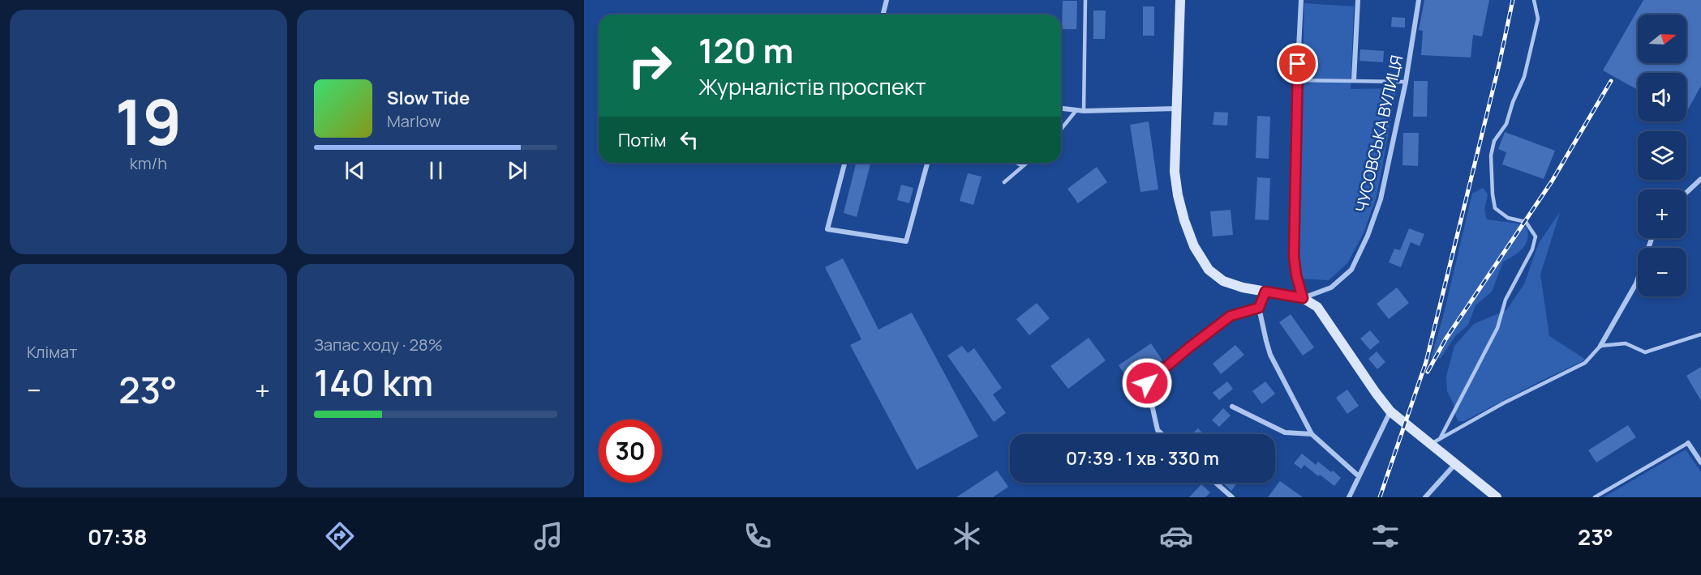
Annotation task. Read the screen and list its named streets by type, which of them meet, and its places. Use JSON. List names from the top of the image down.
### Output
{
  "streets": {
    "street": ["ЧУСОВСЬКА ВУЛИЦЯ"]
  },
  "north": "right",
  "page": {
    "tile": [
      ["19", "km/h"],
      "Клімат",
      ["Запас ходу · 28%", "140 km"]
    ],
    "map_buttons": ["+", "−"],
    "turn": ["120 m", "Журналістів проспект"],
    "song": ["Slow Tide", "Marlow"],
    "then": "Потім",
    "heat": ["−", "23°", "+"],
    "limit": "30",
    "trip": "07:39 · 1 хв · 330 m",
    "tabs": ["07:38", "23°"]
  }
}
